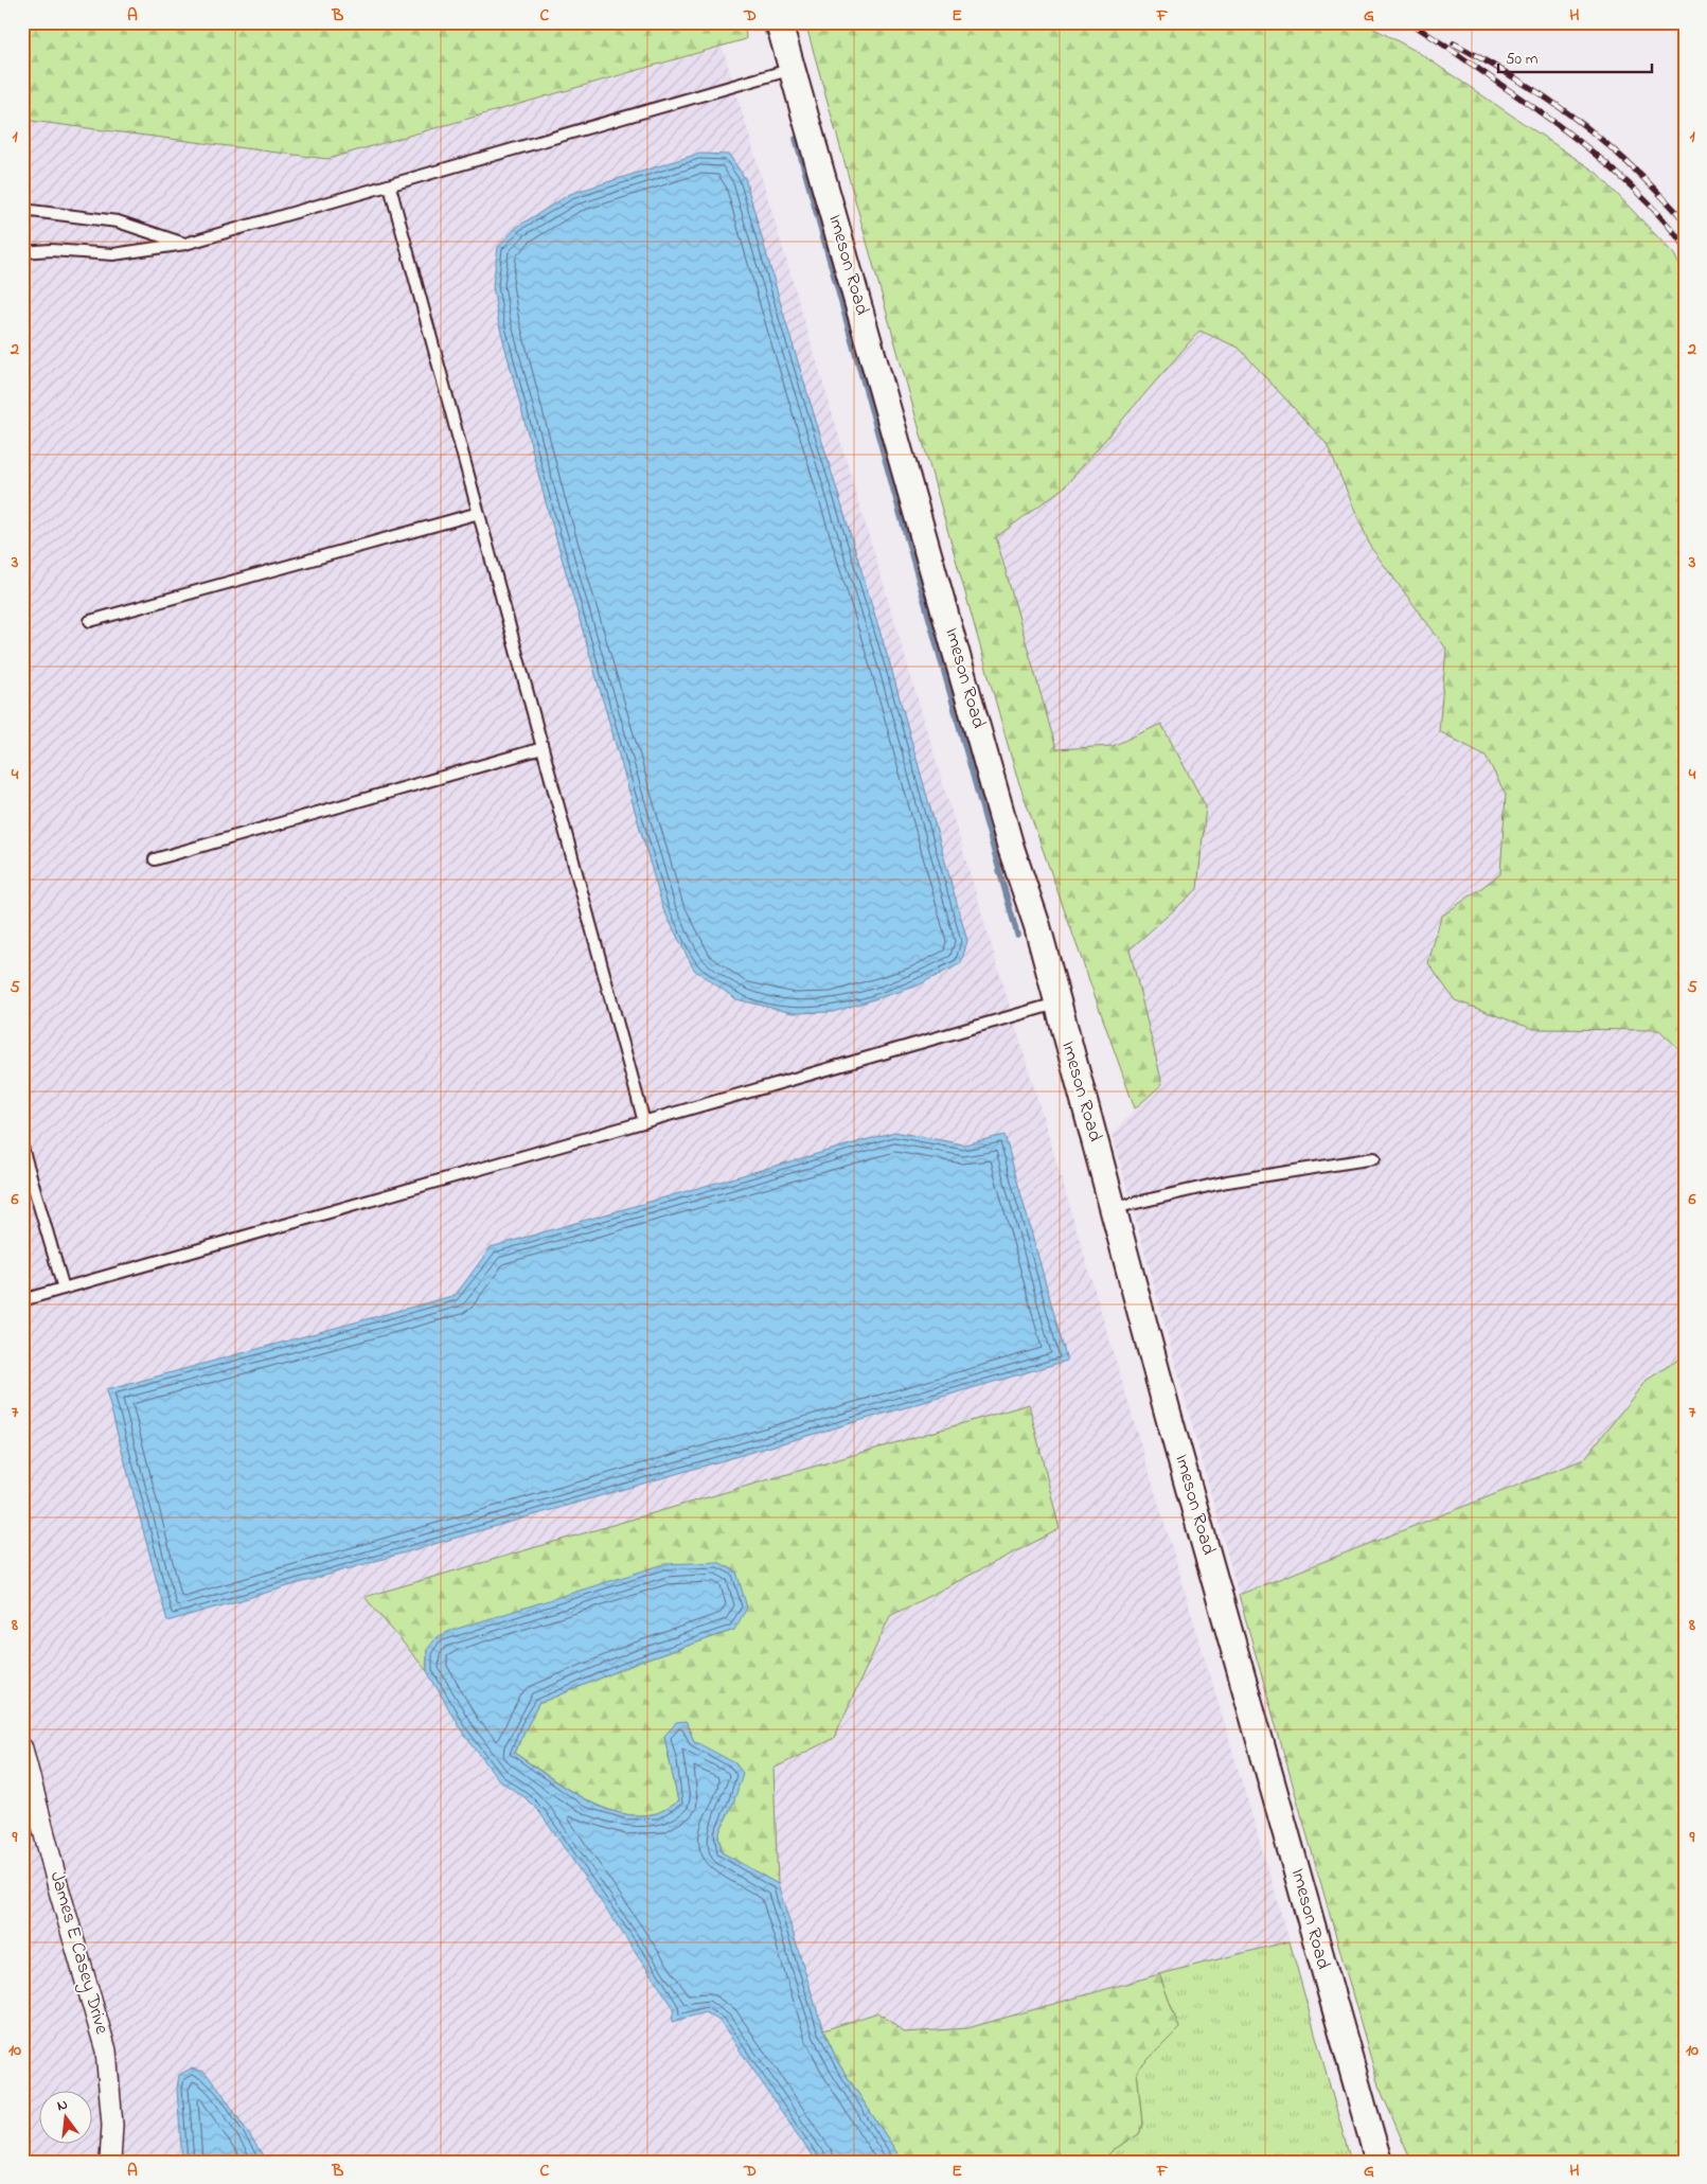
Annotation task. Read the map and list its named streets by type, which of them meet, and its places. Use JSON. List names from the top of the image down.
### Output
{
  "streets": {
    "street": ["Imeson Road", "James E Casey Drive"]
  },
  "scale_bar": "50 m",
  "north": "top",
  "grid": {
    "columns": [
      "A",
      "B",
      "C",
      "D",
      "E",
      "F",
      "G",
      "H"
    ],
    "rows": [
      "1",
      "2",
      "3",
      "4",
      "5",
      "6",
      "7",
      "8",
      "9",
      "10"
    ]
  }
}
